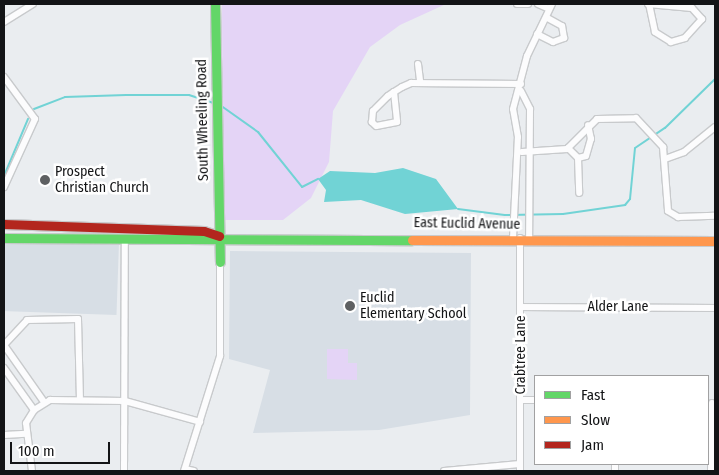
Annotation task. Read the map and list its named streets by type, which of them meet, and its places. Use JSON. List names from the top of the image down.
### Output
{
  "streets": {
    "main road": ["South Wheeling Road", "East Euclid Avenue"],
    "street": ["Alder Lane", "Crabtree Lane"]
  },
  "crossings": [
    ["South Wheeling Road", "East Euclid Avenue"],
    ["East Euclid Avenue", "Crabtree Lane"],
    ["Alder Lane", "Crabtree Lane"]
  ],
  "places": ["Prospect Christian Church", "Euclid Elementary School"],
  "legend": ["Fast", "Slow", "Jam"],
  "scale_bar": "100 m"
}
